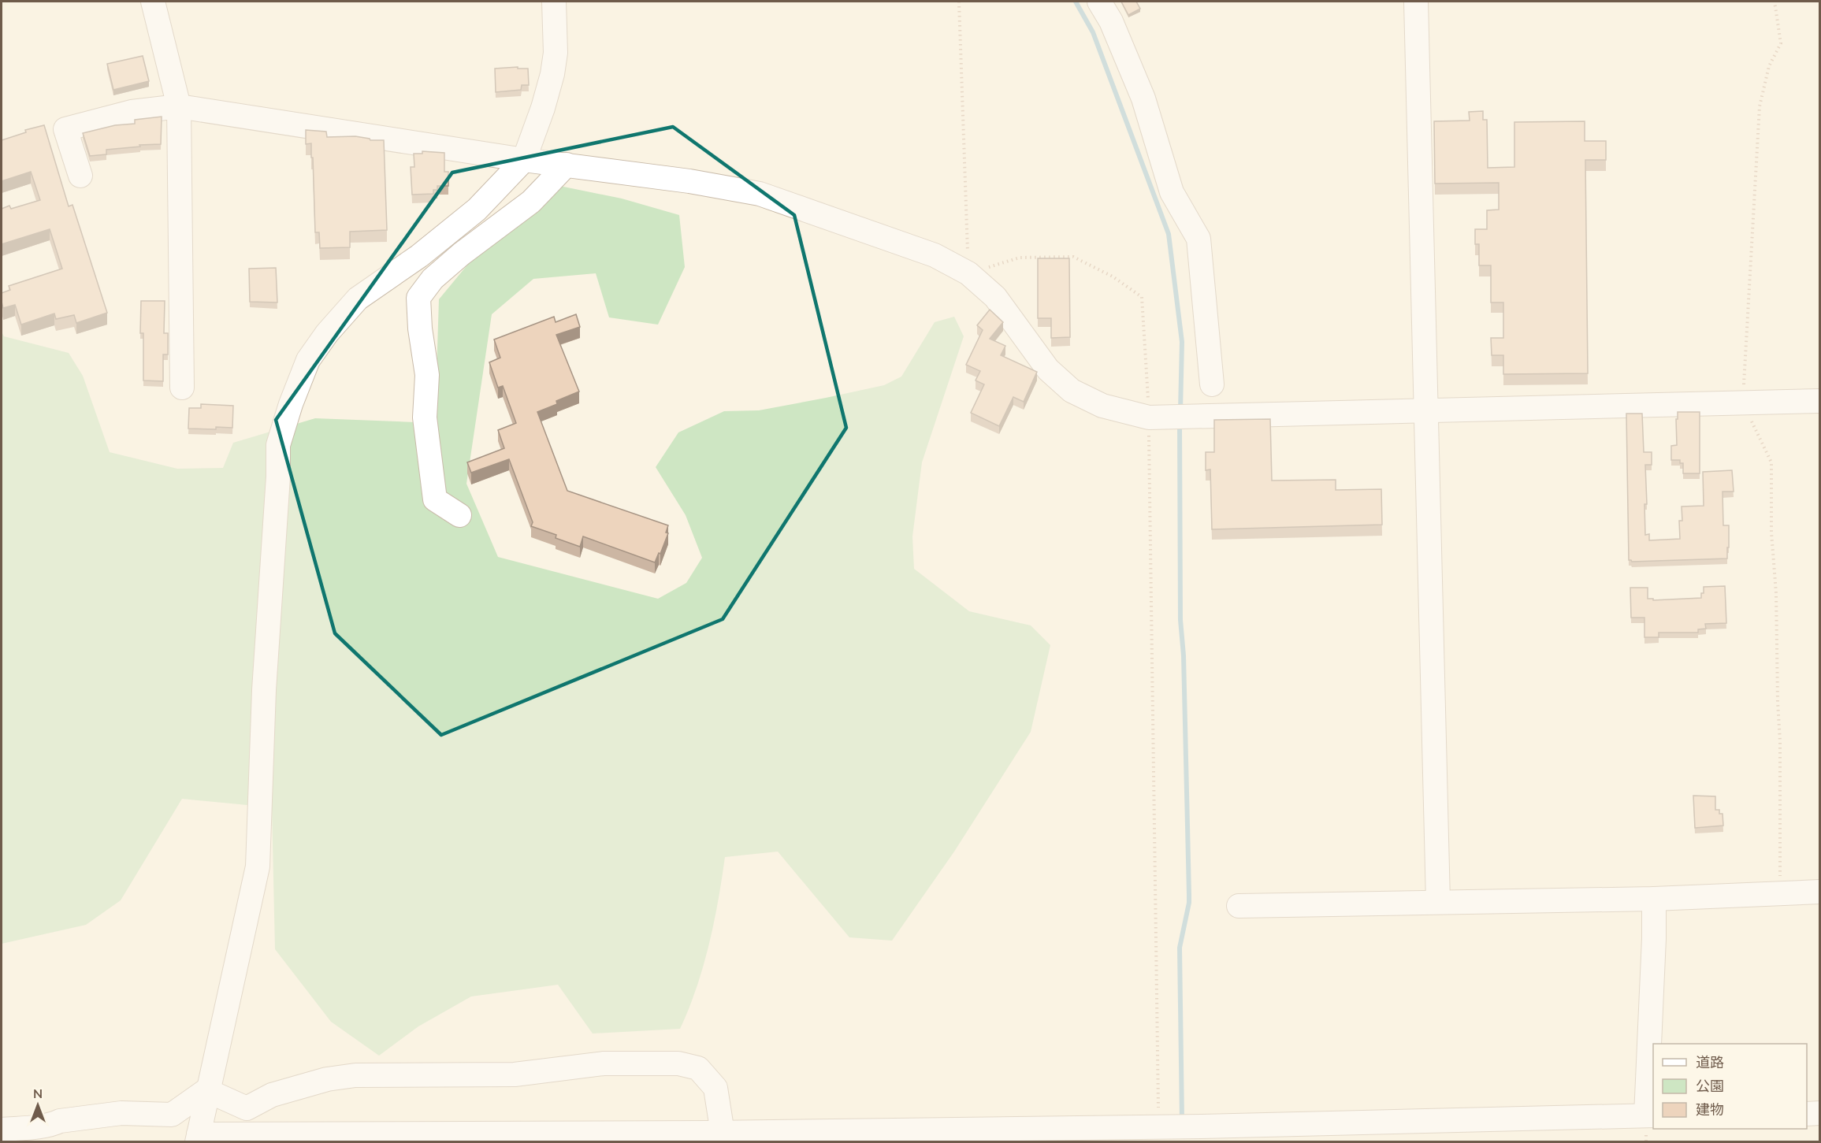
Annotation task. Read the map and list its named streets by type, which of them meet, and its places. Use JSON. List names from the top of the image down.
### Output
{
  "legend": ["道路", "公園", "建物"],
  "north": "top"
}
